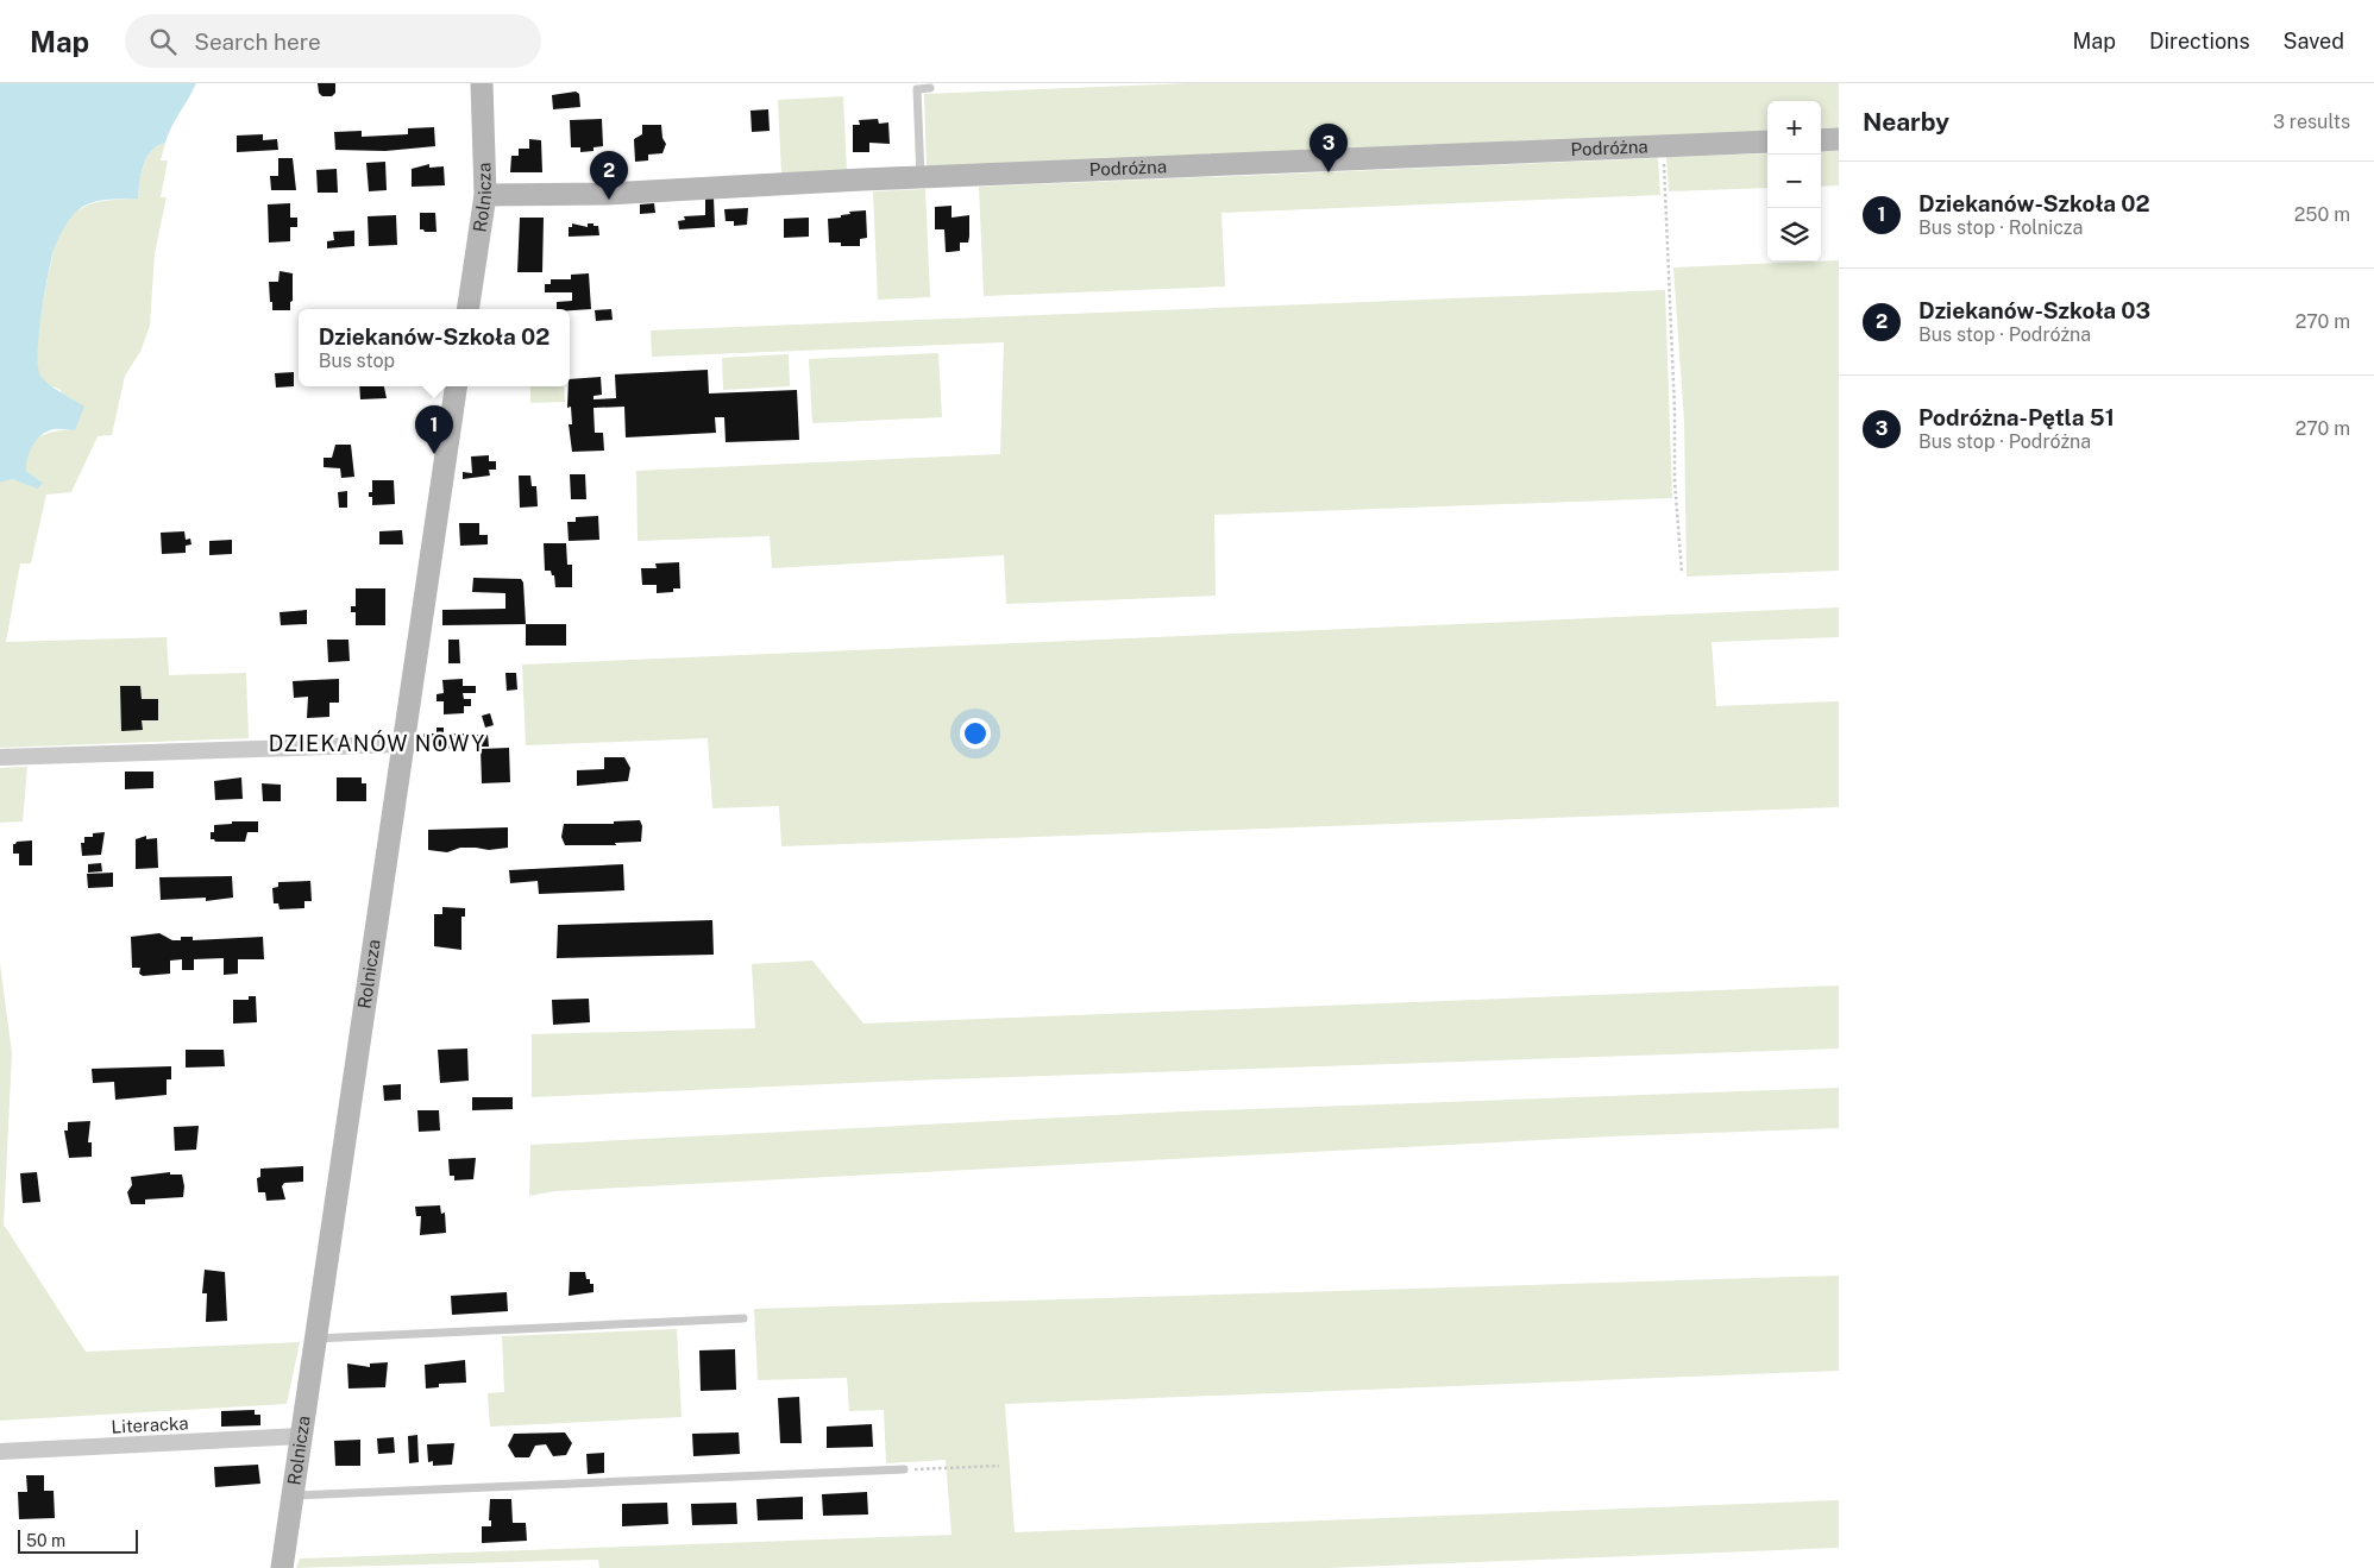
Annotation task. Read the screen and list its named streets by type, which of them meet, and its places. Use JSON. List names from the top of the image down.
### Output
{
  "streets": {
    "street": ["Podróżna", "Rolnicza", "Literacka"]
  },
  "crossings": [
    ["Podróżna", "Rolnicza"],
    ["Rolnicza", "Literacka"]
  ],
  "districts": ["DZIEKANÓW NOWY"],
  "scale_bar": "50 m",
  "page": {
    "header": "Map",
    "search": "Search here",
    "nav": ["Map", "Directions", "Saved"],
    "heading": ["Nearby", "3 results"],
    "map_buttons": ["+", "−"],
    "pins": ["3", "2", "1"],
    "list": [
      {
        "mark": "1",
        "name": "Dziekanów-Szkoła 02",
        "note": "Bus stop · Rolnicza",
        "value": "250 m"
      },
      {
        "mark": "2",
        "name": "Dziekanów-Szkoła 03",
        "note": "Bus stop · Podróżna",
        "value": "270 m"
      },
      {
        "mark": "3",
        "name": "Podróżna-Pętla 51",
        "note": "Bus stop · Podróżna",
        "value": "270 m"
      }
    ],
    "popup": ["Dziekanów-Szkoła 02", "Bus stop"],
    "scale": "50 m"
  }
}
